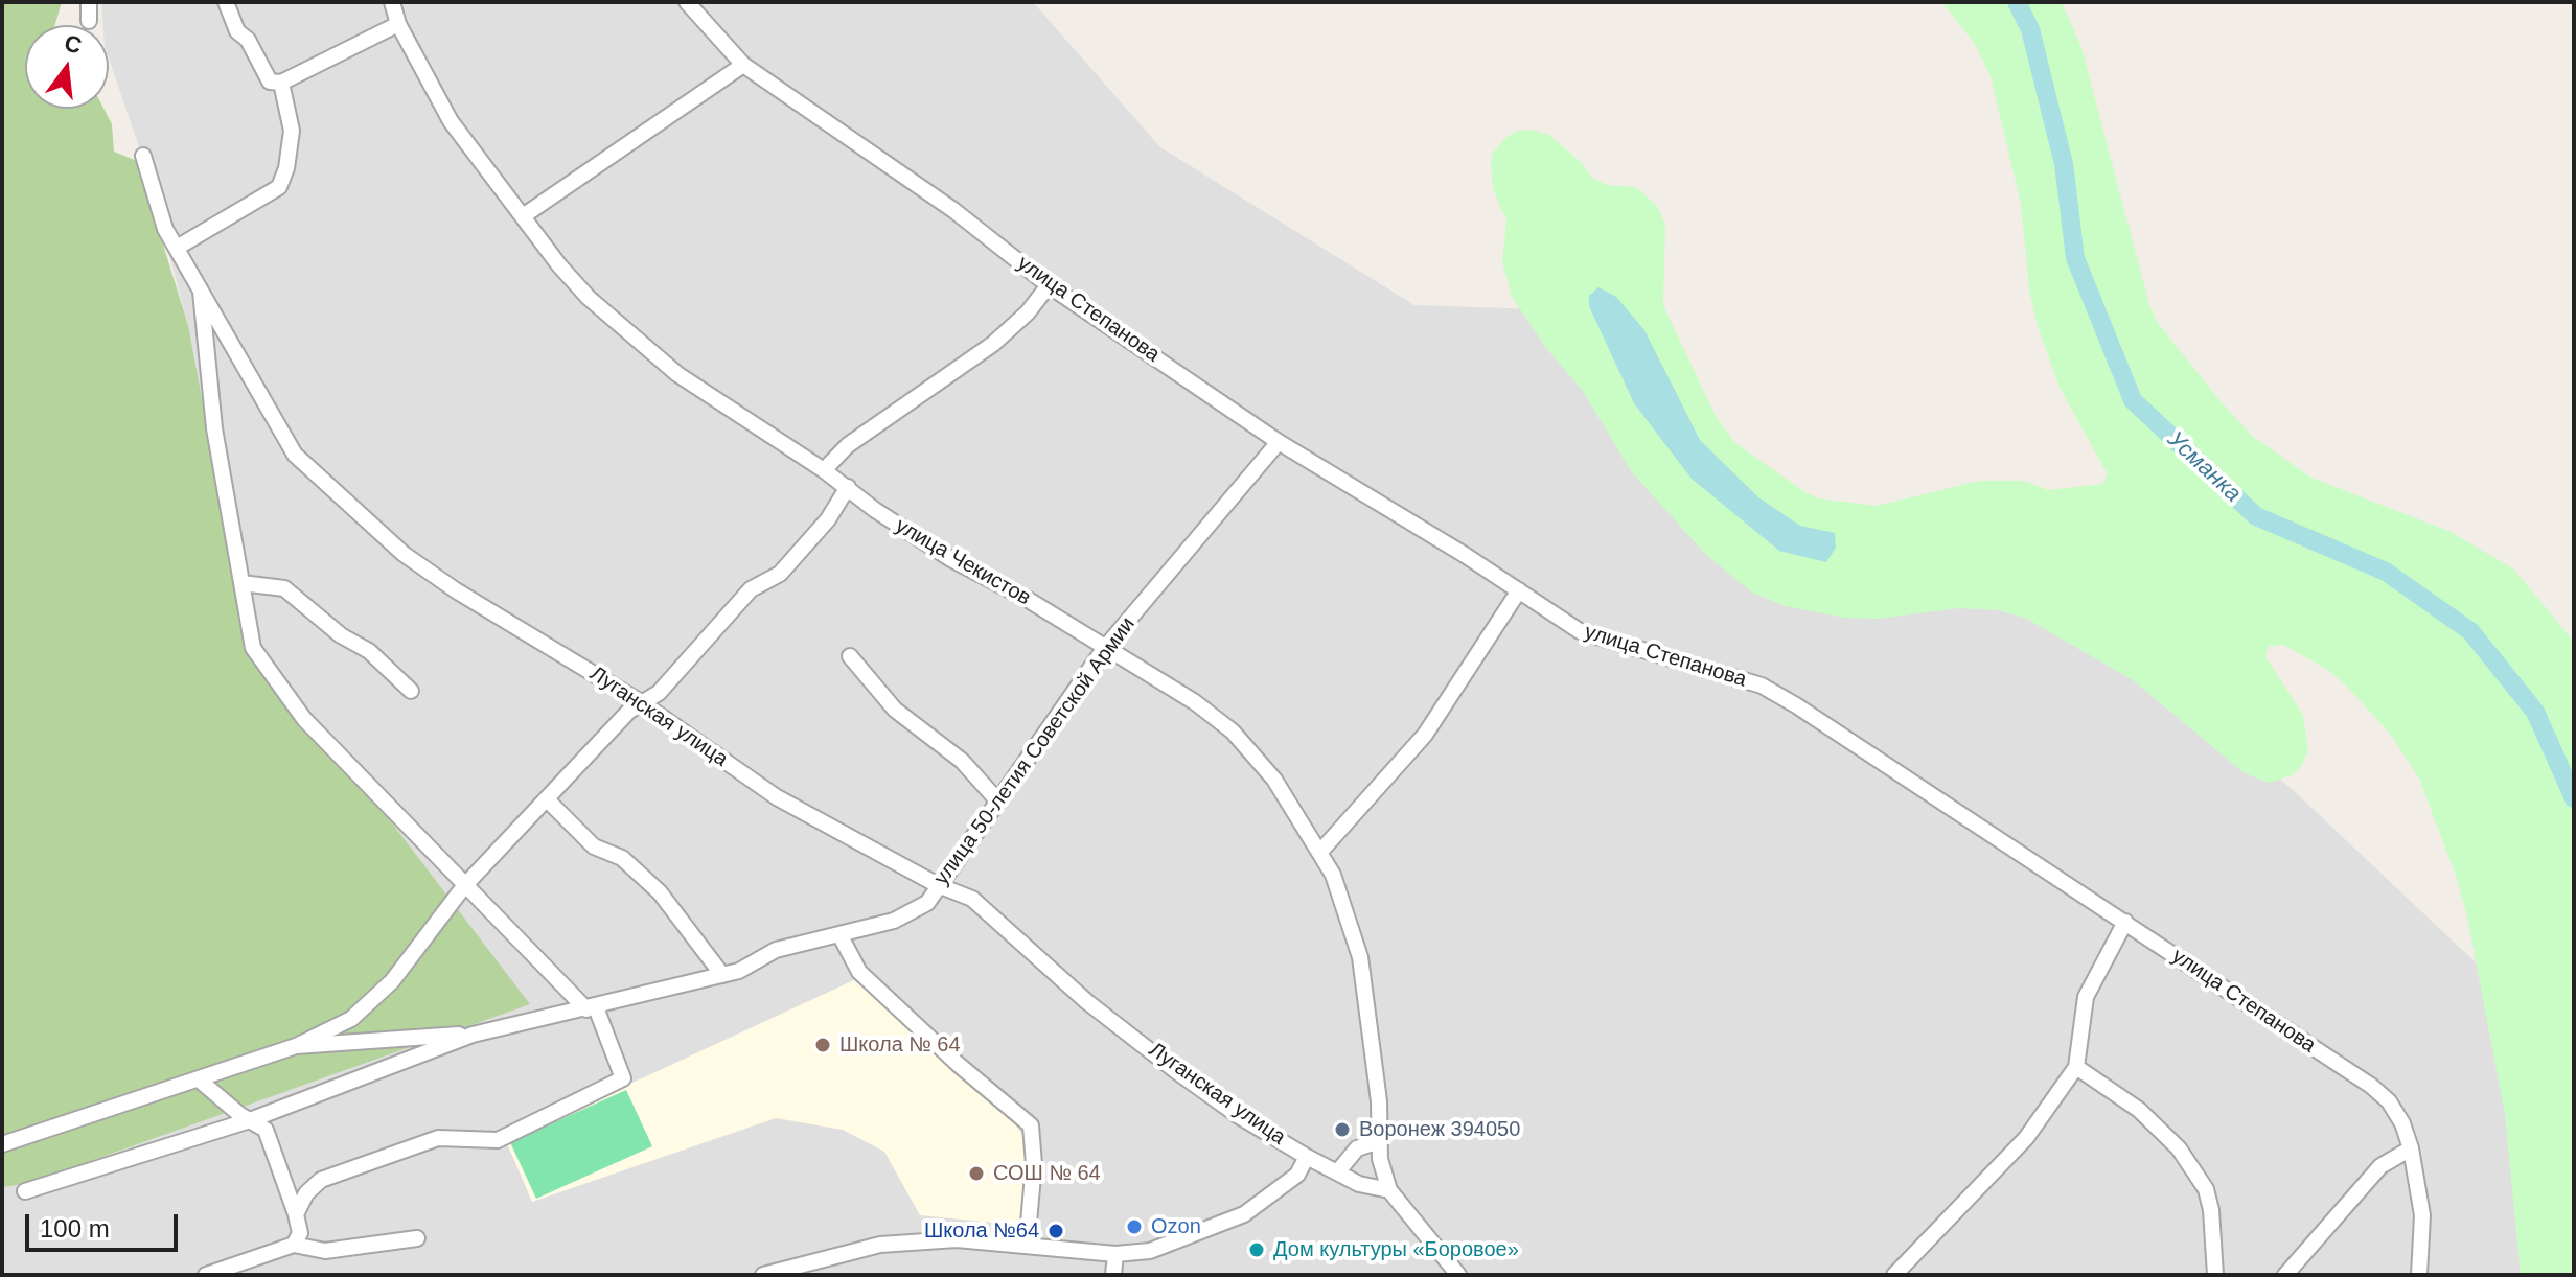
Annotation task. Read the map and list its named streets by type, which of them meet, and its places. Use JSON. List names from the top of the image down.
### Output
{
  "streets": {
    "street": [
      "улица Степанова",
      "улица Чекистов",
      "Луганская улица",
      "улица 50-летия Советской Армии"
    ]
  },
  "crossings": [
    ["улица Степанова", "улица 50-летия Советской Армии"],
    ["улица Чекистов", "Луганская улица"],
    ["улица Чекистов", "улица 50-летия Советской Армии"],
    ["Луганская улица", "улица 50-летия Советской Армии"]
  ],
  "water": ["Усманка"],
  "places": [
    "Школа № 64",
    "Воронеж 394050",
    "СОШ № 64",
    "Ozon",
    "Школа №64",
    "Дом культуры «Боровое»"
  ],
  "scale_bar": "100 m",
  "north": "top"
}
